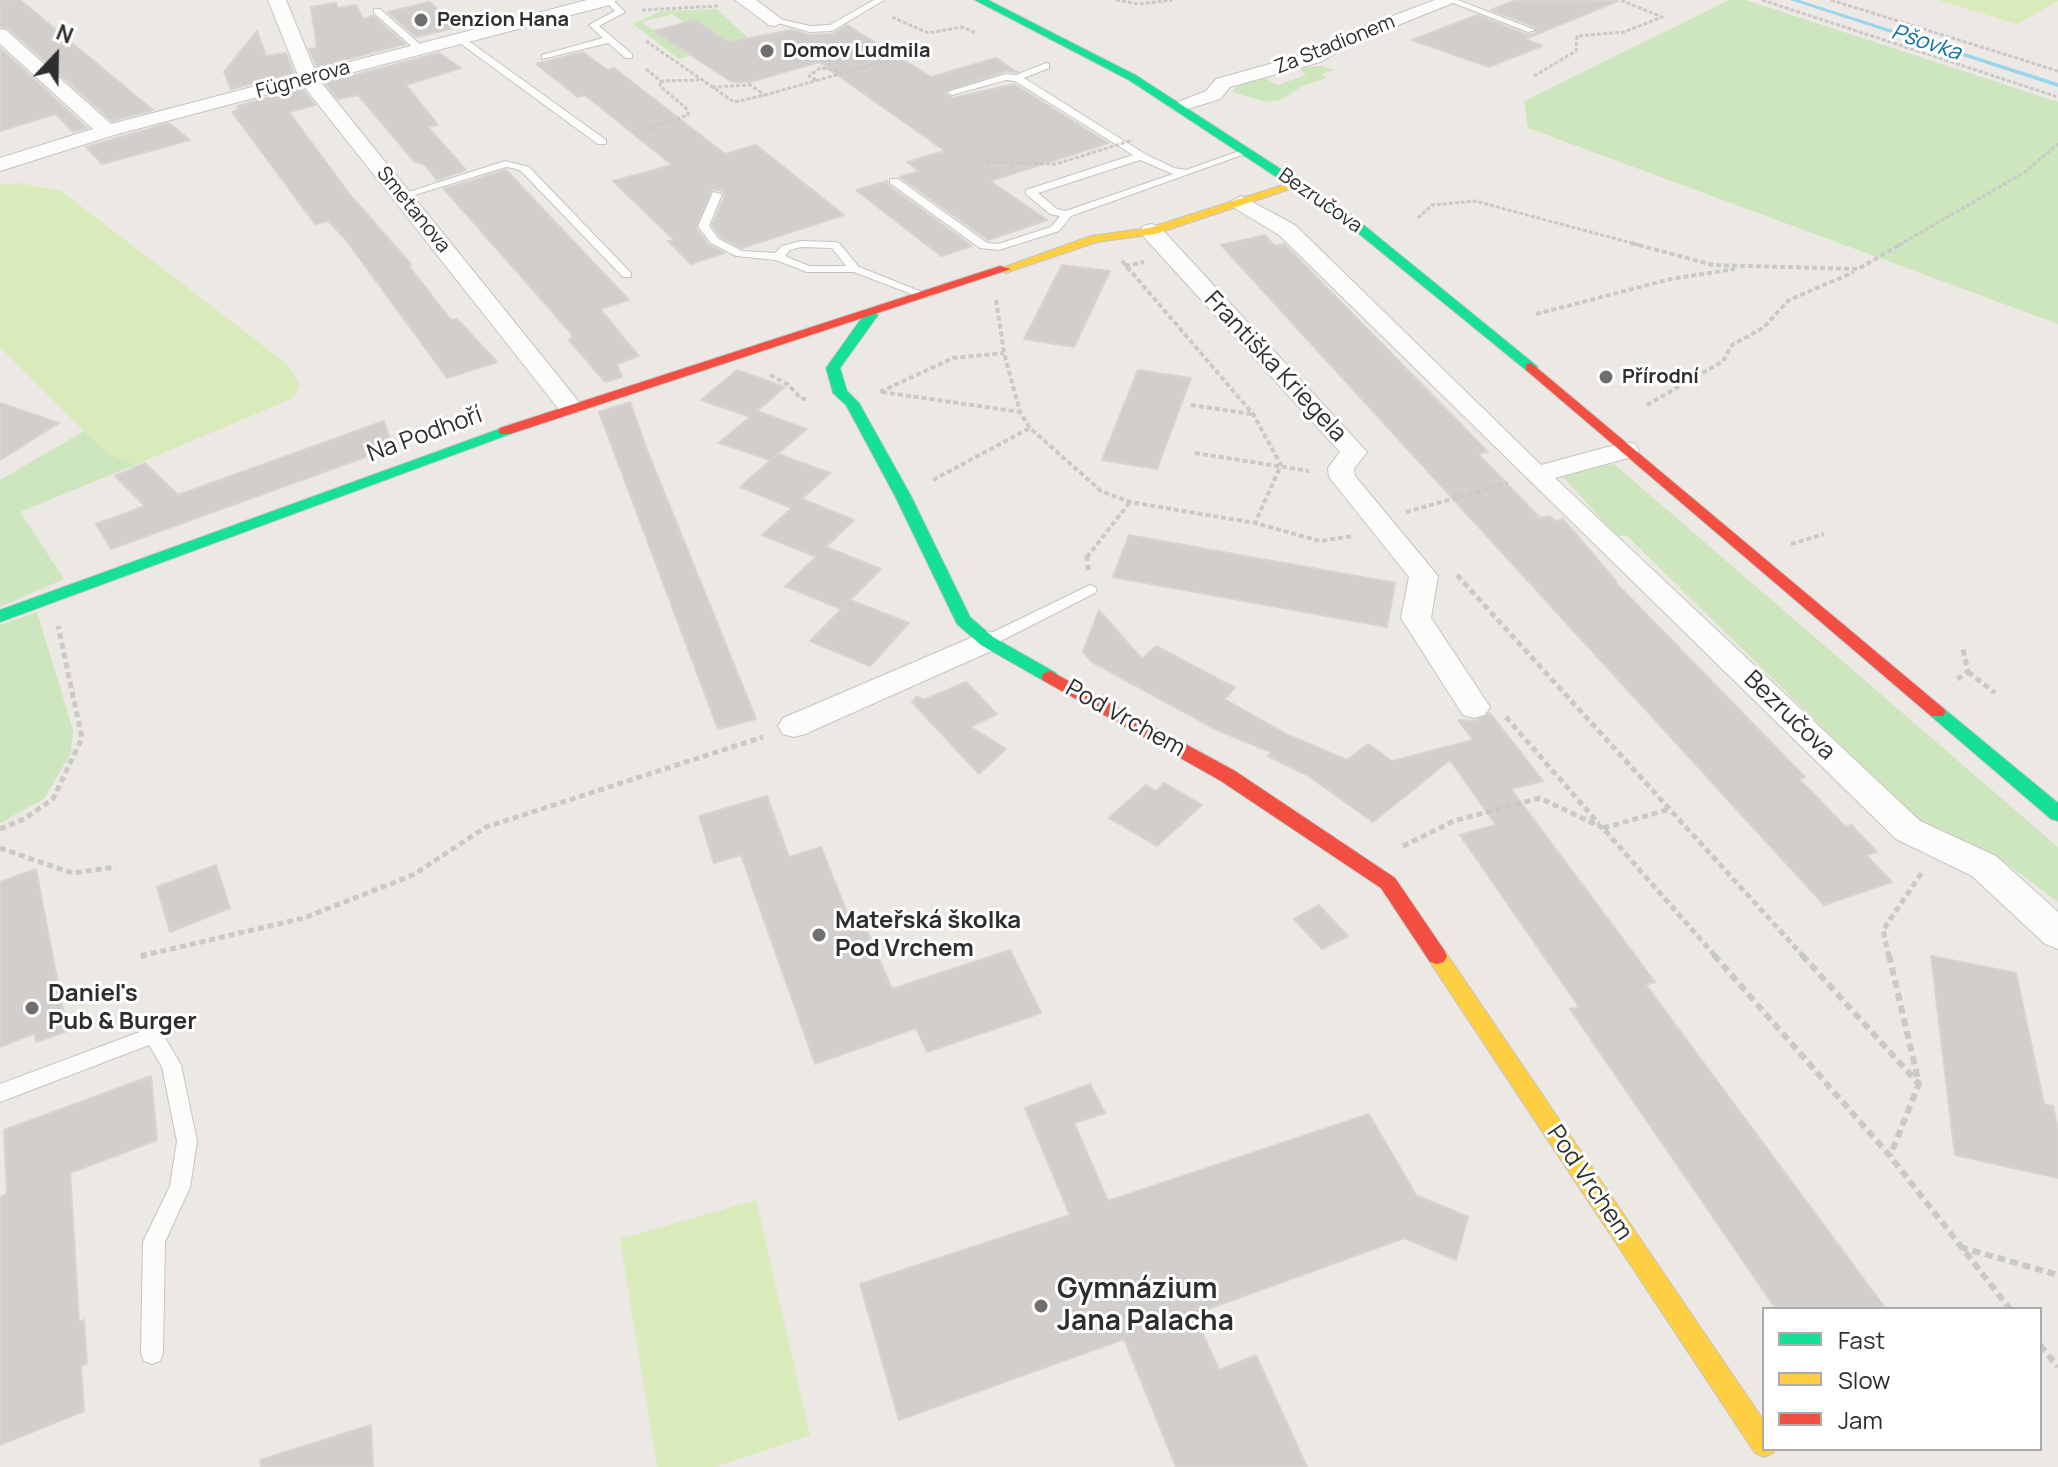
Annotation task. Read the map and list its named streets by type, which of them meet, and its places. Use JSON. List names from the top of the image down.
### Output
{
  "streets": {
    "street": [
      "Za Stadionem",
      "Fügnerova",
      "Bezručova",
      "Smetanova",
      "Františka Kriegela",
      "Na Podhoří",
      "Pod Vrchem"
    ]
  },
  "crossings": [
    ["Za Stadionem", "Bezručova"],
    ["Fügnerova", "Smetanova"],
    ["Smetanova", "Na Podhoří"]
  ],
  "water": ["Pšovka"],
  "places": [
    "Penzion Hana",
    "Domov Ludmila",
    "Přírodní",
    "Mateřská školka Pod Vrchem",
    "Daniel's Pub & Burger",
    "Gymnázium Jana Palacha"
  ],
  "legend": ["Fast", "Slow", "Jam"],
  "north": "top"
}
